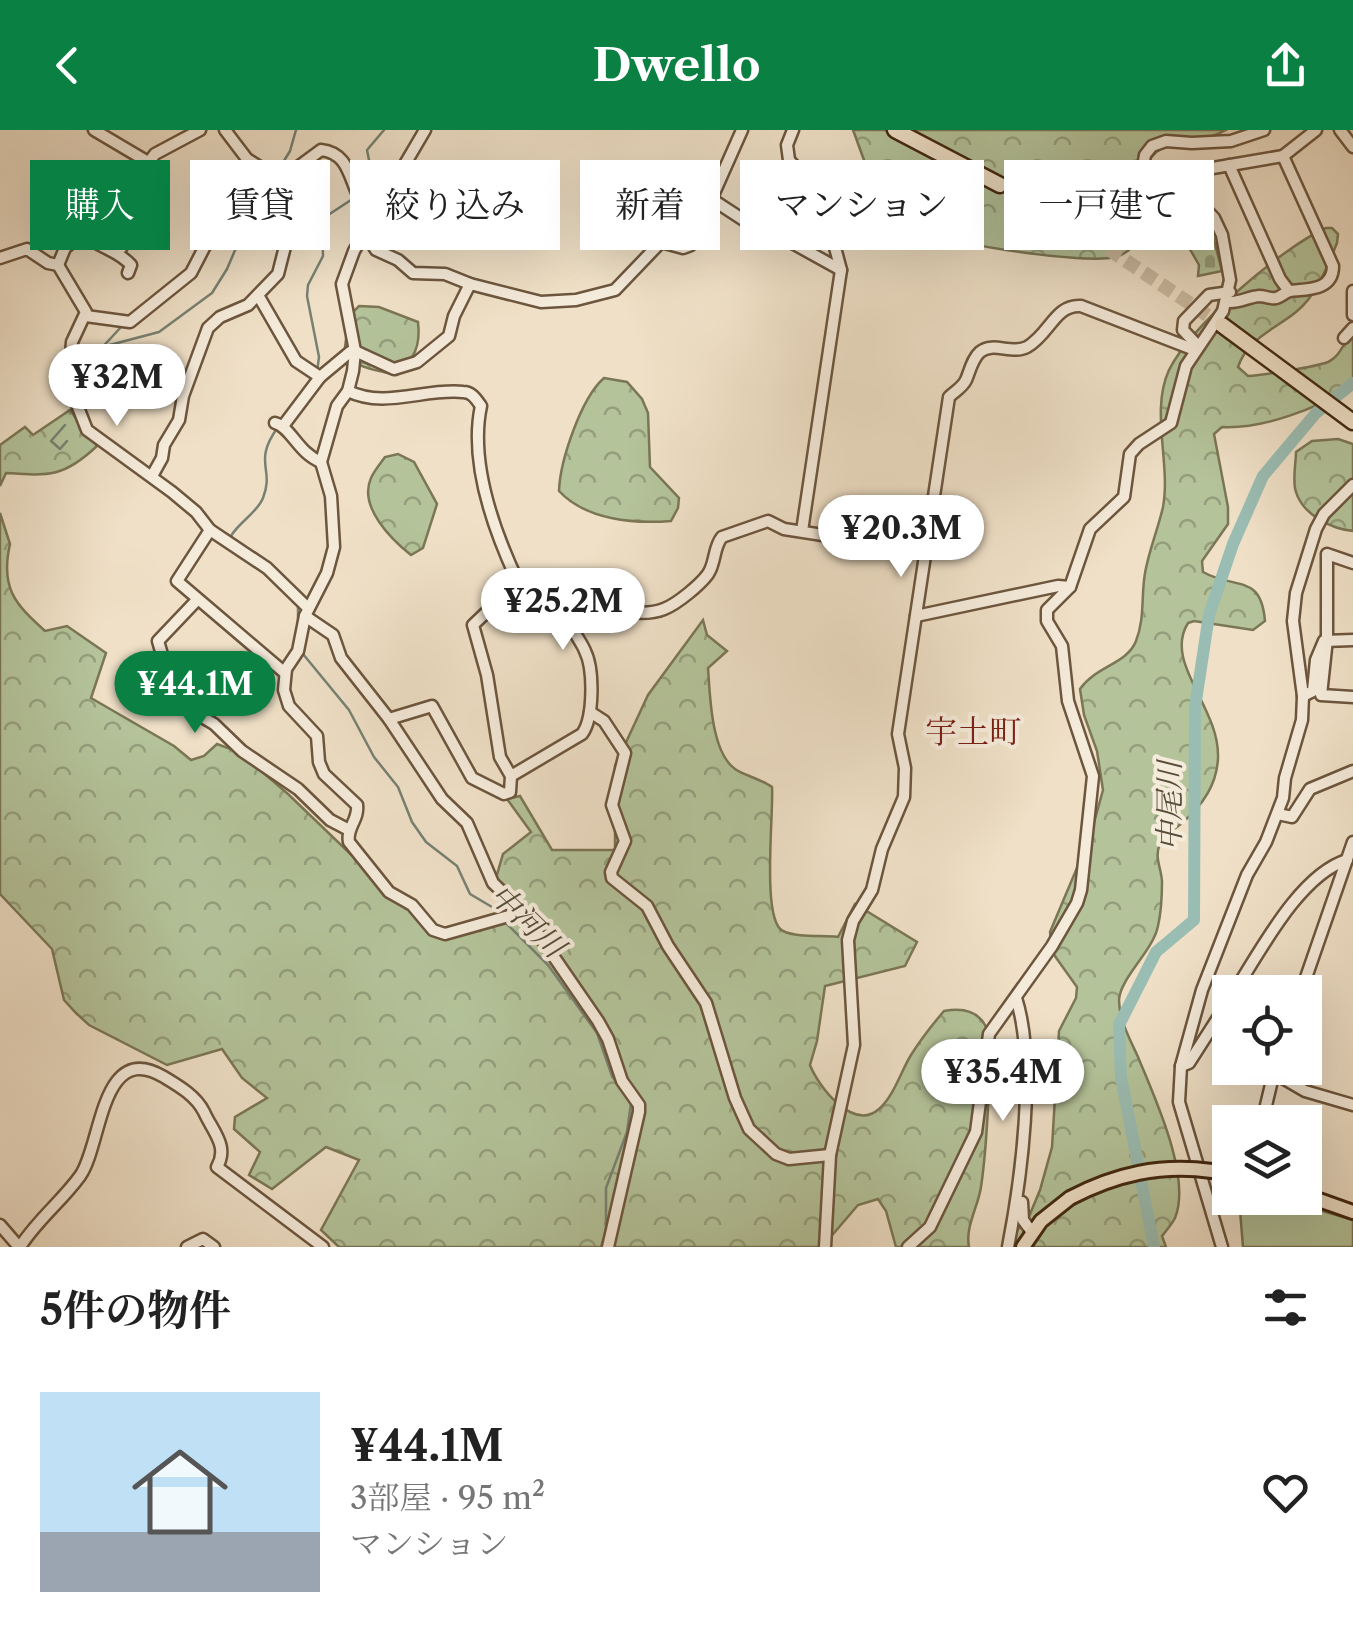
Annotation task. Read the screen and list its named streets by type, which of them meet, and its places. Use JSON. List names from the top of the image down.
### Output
{
  "districts": ["宇土町"],
  "water": ["中尾川", "中河川"],
  "page": {
    "header": "Dwello",
    "chip": [
      "購入",
      "賃貸",
      "絞り込み",
      "新着",
      "マンション",
      "一戸建て"
    ],
    "price": [
      "¥32M",
      "¥20.3M",
      "¥25.2M",
      "¥44.1M",
      "¥35.4M"
    ],
    "heading": "5件の物件",
    "list": [
      {
        "name": "¥44.1M",
        "note": "3部屋 · 95 m² · マンション"
      }
    ]
  }
}
